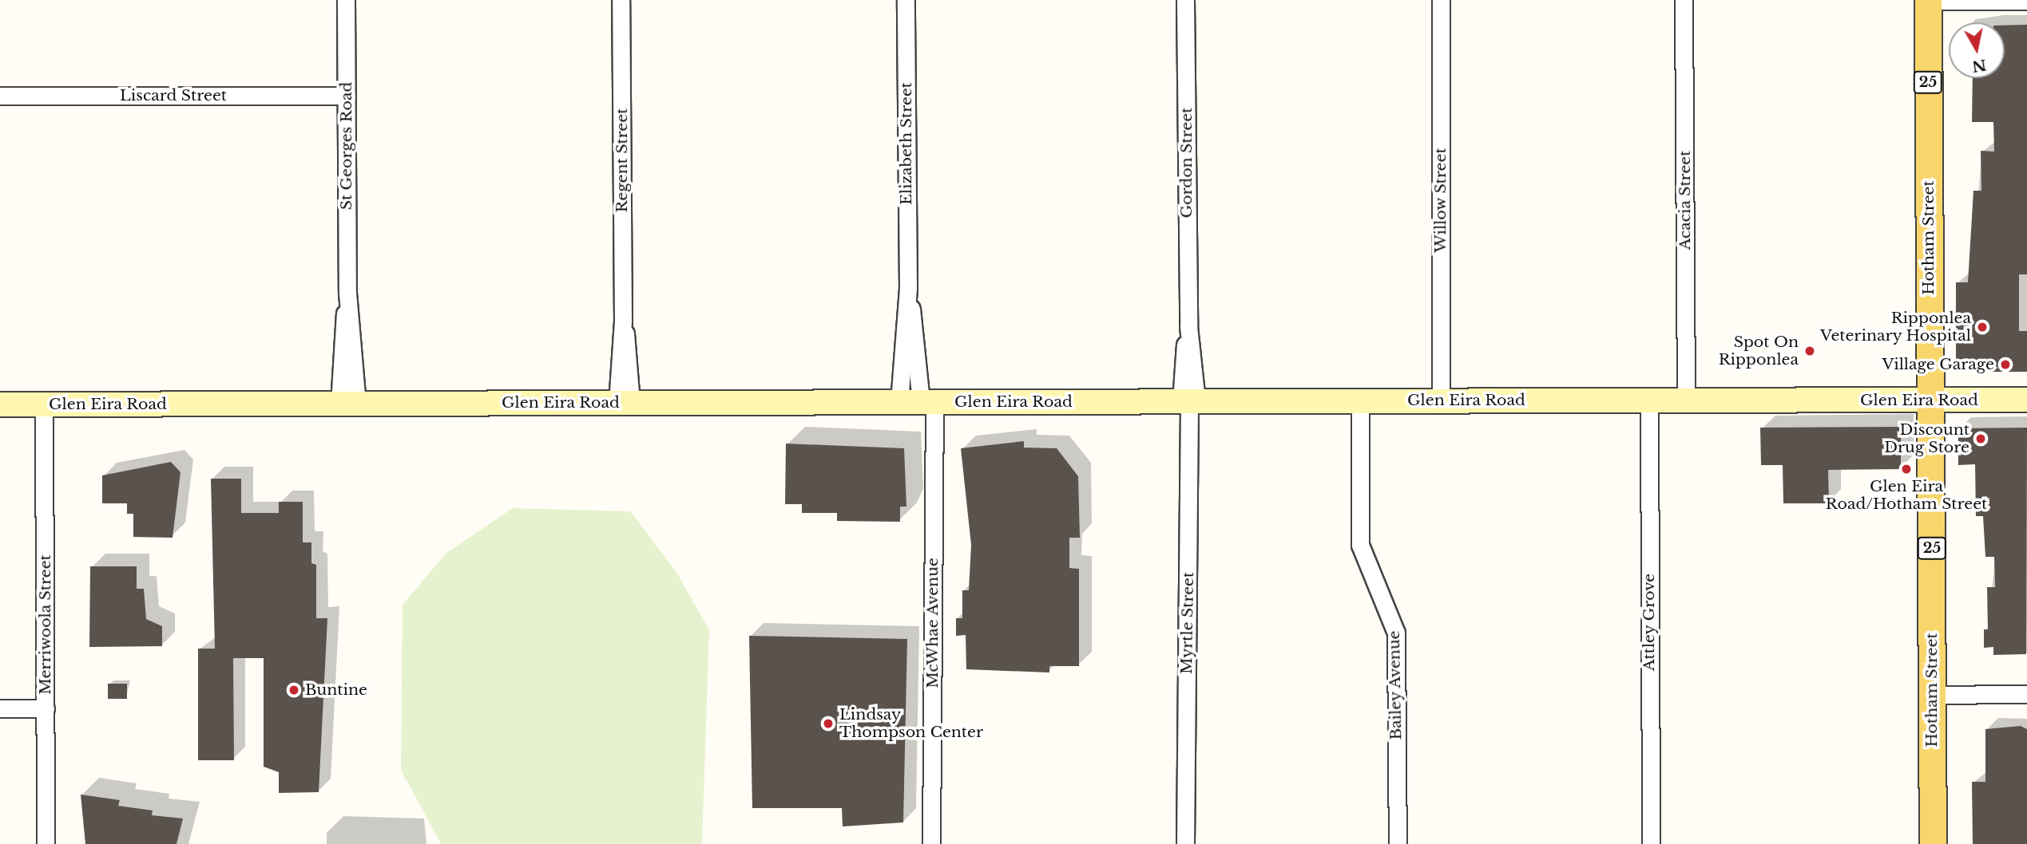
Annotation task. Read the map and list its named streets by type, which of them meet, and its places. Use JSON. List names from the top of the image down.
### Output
{
  "streets": {
    "main road": ["25", "Hotham Street", "Glen Eira Road"],
    "street": [
      "Liscard Street",
      "Elizabeth Street",
      "St Georges Road",
      "Regent Street",
      "Gordon Street",
      "Willow Street",
      "Acacia Street",
      "Attley Grove",
      "McWhae Avenue",
      "Myrtle Street",
      "Merriwoola Street",
      "Bailey Avenue"
    ]
  },
  "crossings": [
    ["Liscard Street", "St Georges Road"],
    ["Elizabeth Street", "Glen Eira Road"],
    ["Elizabeth Street", "McWhae Avenue"],
    ["St Georges Road", "Glen Eira Road"],
    ["Regent Street", "Glen Eira Road"],
    ["Gordon Street", "Glen Eira Road"],
    ["Gordon Street", "Myrtle Street"],
    ["Willow Street", "Glen Eira Road"],
    ["Acacia Street", "Glen Eira Road"],
    ["Hotham Street", "Glen Eira Road"],
    ["Glen Eira Road", "Attley Grove"],
    ["Glen Eira Road", "McWhae Avenue"],
    ["Glen Eira Road", "Myrtle Street"],
    ["Glen Eira Road", "Merriwoola Street"],
    ["Glen Eira Road", "Bailey Avenue"]
  ],
  "places": [
    "Ripponlea Veterinary Hospital",
    "Spot On Ripponlea",
    "Village Garage",
    "Discount Drug Store",
    "Glen Eira Road/Hotham Street",
    "Buntine",
    "Lindsay Thompson Center"
  ],
  "north": "bottom"
}
